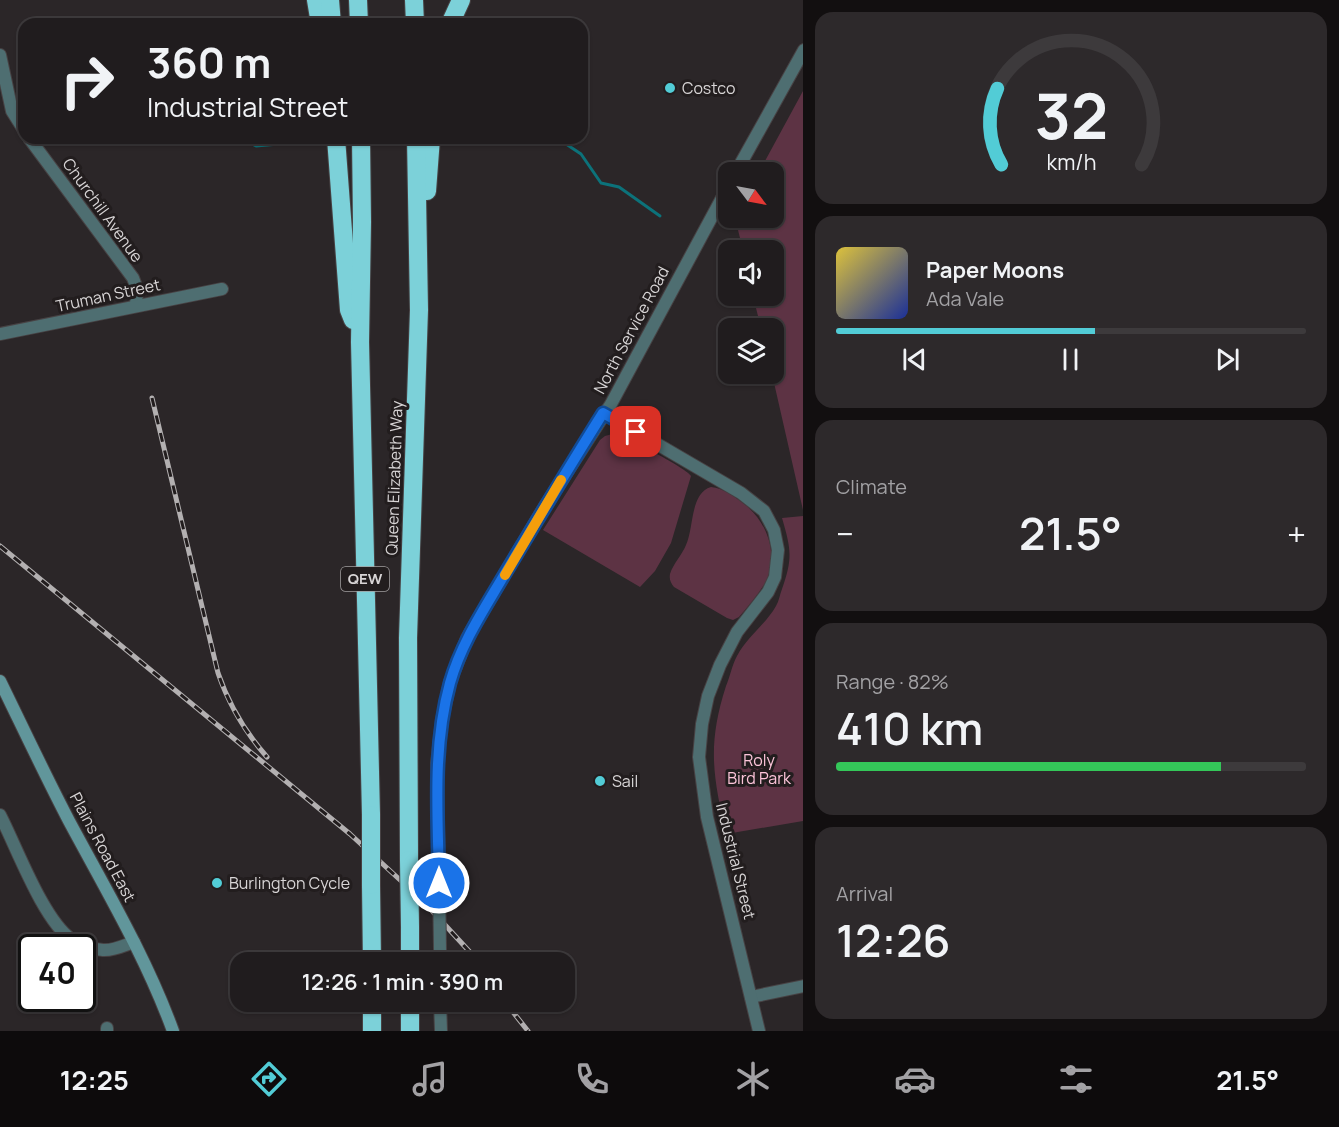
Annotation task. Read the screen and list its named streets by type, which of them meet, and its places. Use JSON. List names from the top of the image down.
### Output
{
  "streets": {
    "highway": ["Queen Elizabeth Way", "QEW"],
    "main road": ["Plains Road East"],
    "street": [
      "Churchill Avenue",
      "Truman Street",
      "North Service Road",
      "Industrial Street"
    ]
  },
  "crossings": [
    ["Churchill Avenue", "Truman Street"],
    ["North Service Road", "Industrial Street"]
  ],
  "parks": ["Roly Bird Park"],
  "places": ["Costco", "Sail", "Burlington Cycle"],
  "north": "bottom right",
  "page": {
    "turn": ["360 m", "Industrial Street"],
    "song": ["Paper Moons", "Ada Vale"],
    "tile": [
      "Climate",
      ["Range · 82%", "410 km"],
      ["Arrival", "12:26"]
    ],
    "heat": ["−", "21.5°", "+"],
    "limit": "40",
    "trip": "12:26 · 1 min · 390 m",
    "tabs": ["12:25", "21.5°"],
    "gauge": ["32", "km/h"]
  }
}
